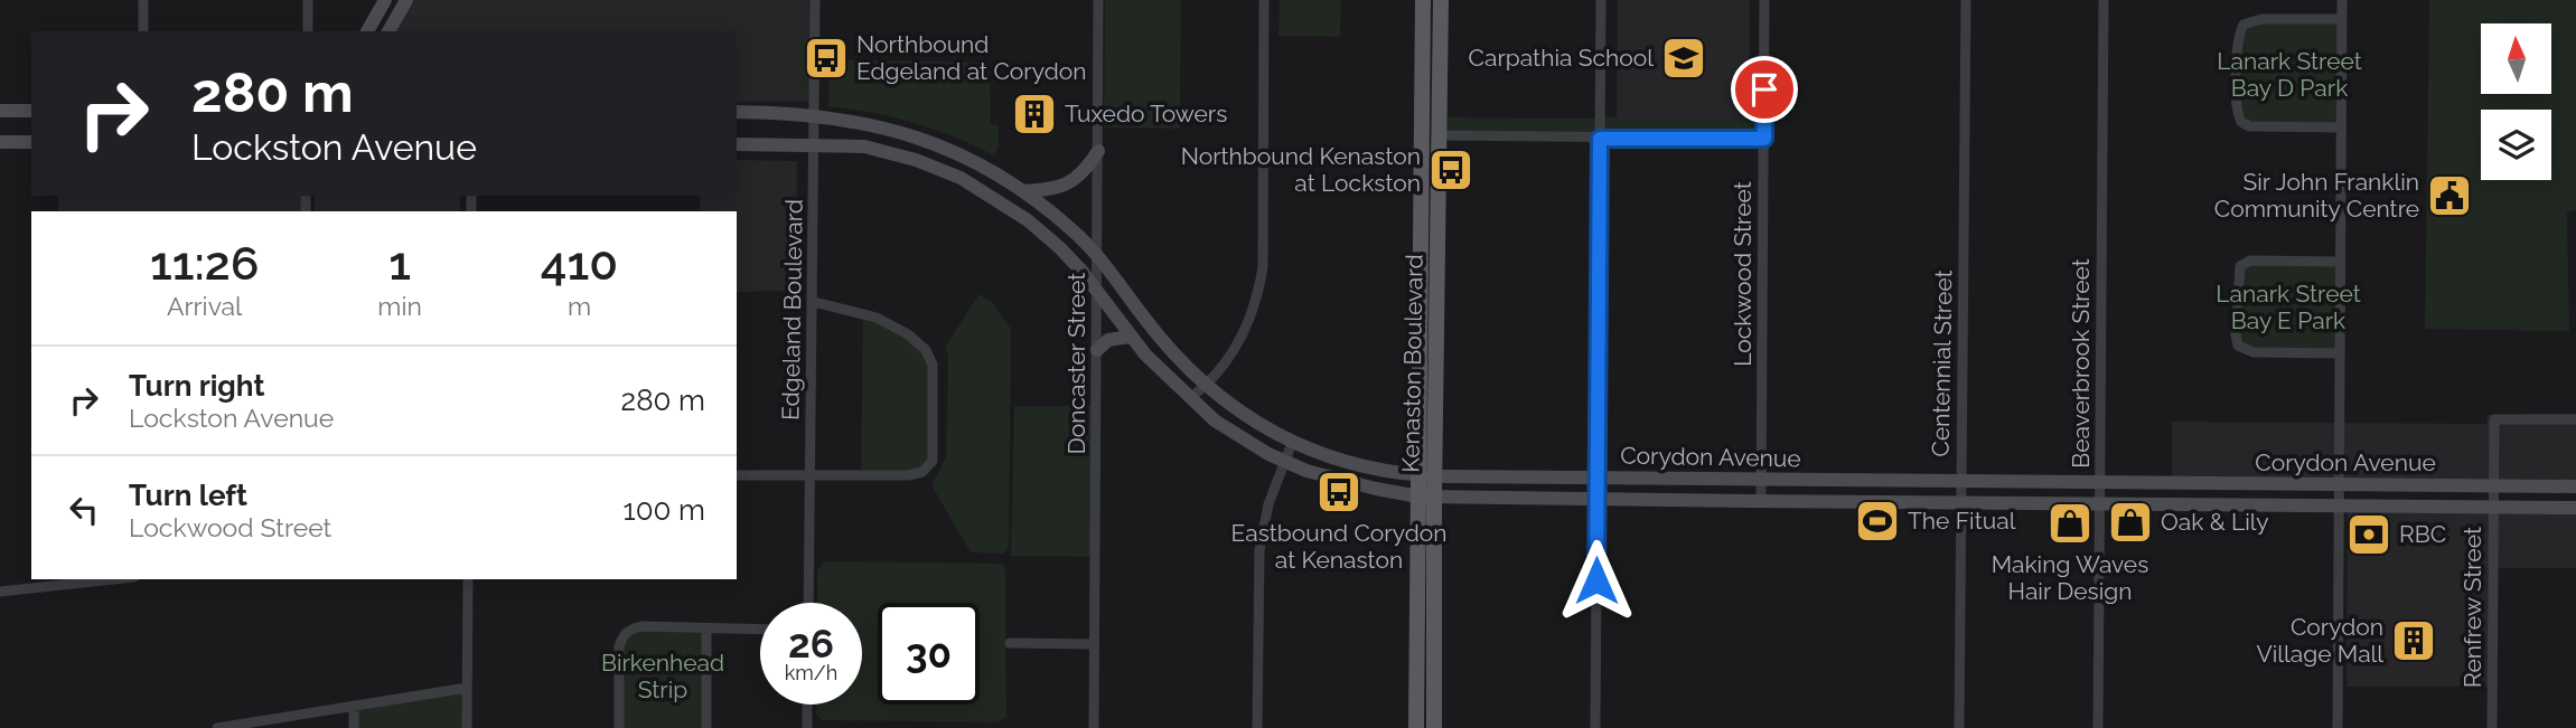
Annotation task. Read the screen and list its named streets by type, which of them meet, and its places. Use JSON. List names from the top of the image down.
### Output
{
  "streets": {
    "main road": ["Kenaston Boulevard", "Corydon Avenue"],
    "street": [
      "Lockwood Street",
      "Edgeland Boulevard",
      "Doncaster Street",
      "Centennial Street",
      "Beaverbrook Street",
      "Renfrew Street"
    ]
  },
  "crossings": [
    ["Lockwood Street", "Corydon Avenue"],
    ["Edgeland Boulevard", "Corydon Avenue"],
    ["Doncaster Street", "Corydon Avenue"],
    ["Kenaston Boulevard", "Corydon Avenue"],
    ["Centennial Street", "Corydon Avenue"],
    ["Beaverbrook Street", "Corydon Avenue"],
    ["Corydon Avenue", "Renfrew Street"]
  ],
  "parks": ["Lanark Street Bay D Park", "Lanark Street Bay E Park", "Birkenhead Strip"],
  "places": {
    "bus stop": ["Northbound Edgeland at Corydon", "Northbound Kenaston at Lockston", "Eastbound Corydon at Kenaston"],
    "school or university": ["Carpathia School"],
    "building": ["Tuxedo Towers", "Corydon Village Mall"],
    "public building": ["Sir John Franklin Community Centre"],
    "sports": ["The Fitual"],
    "shop": ["Oak & Lily", "Making Waves Hair Design"],
    "bank": ["RBC"]
  },
  "north": "top",
  "page": {
    "turn": ["280 m", "Lockston Avenue"],
    "eta": [
      "11:26",
      "Arrival",
      "1",
      "min",
      "410",
      "m"
    ],
    "list": [
      {
        "name": "Turn right",
        "note": "Lockston Avenue",
        "value": "280 m"
      },
      {
        "name": "Turn left",
        "note": "Lockwood Street",
        "value": "100 m"
      }
    ],
    "speed": "26 km/h",
    "limit": "30"
  }
}
